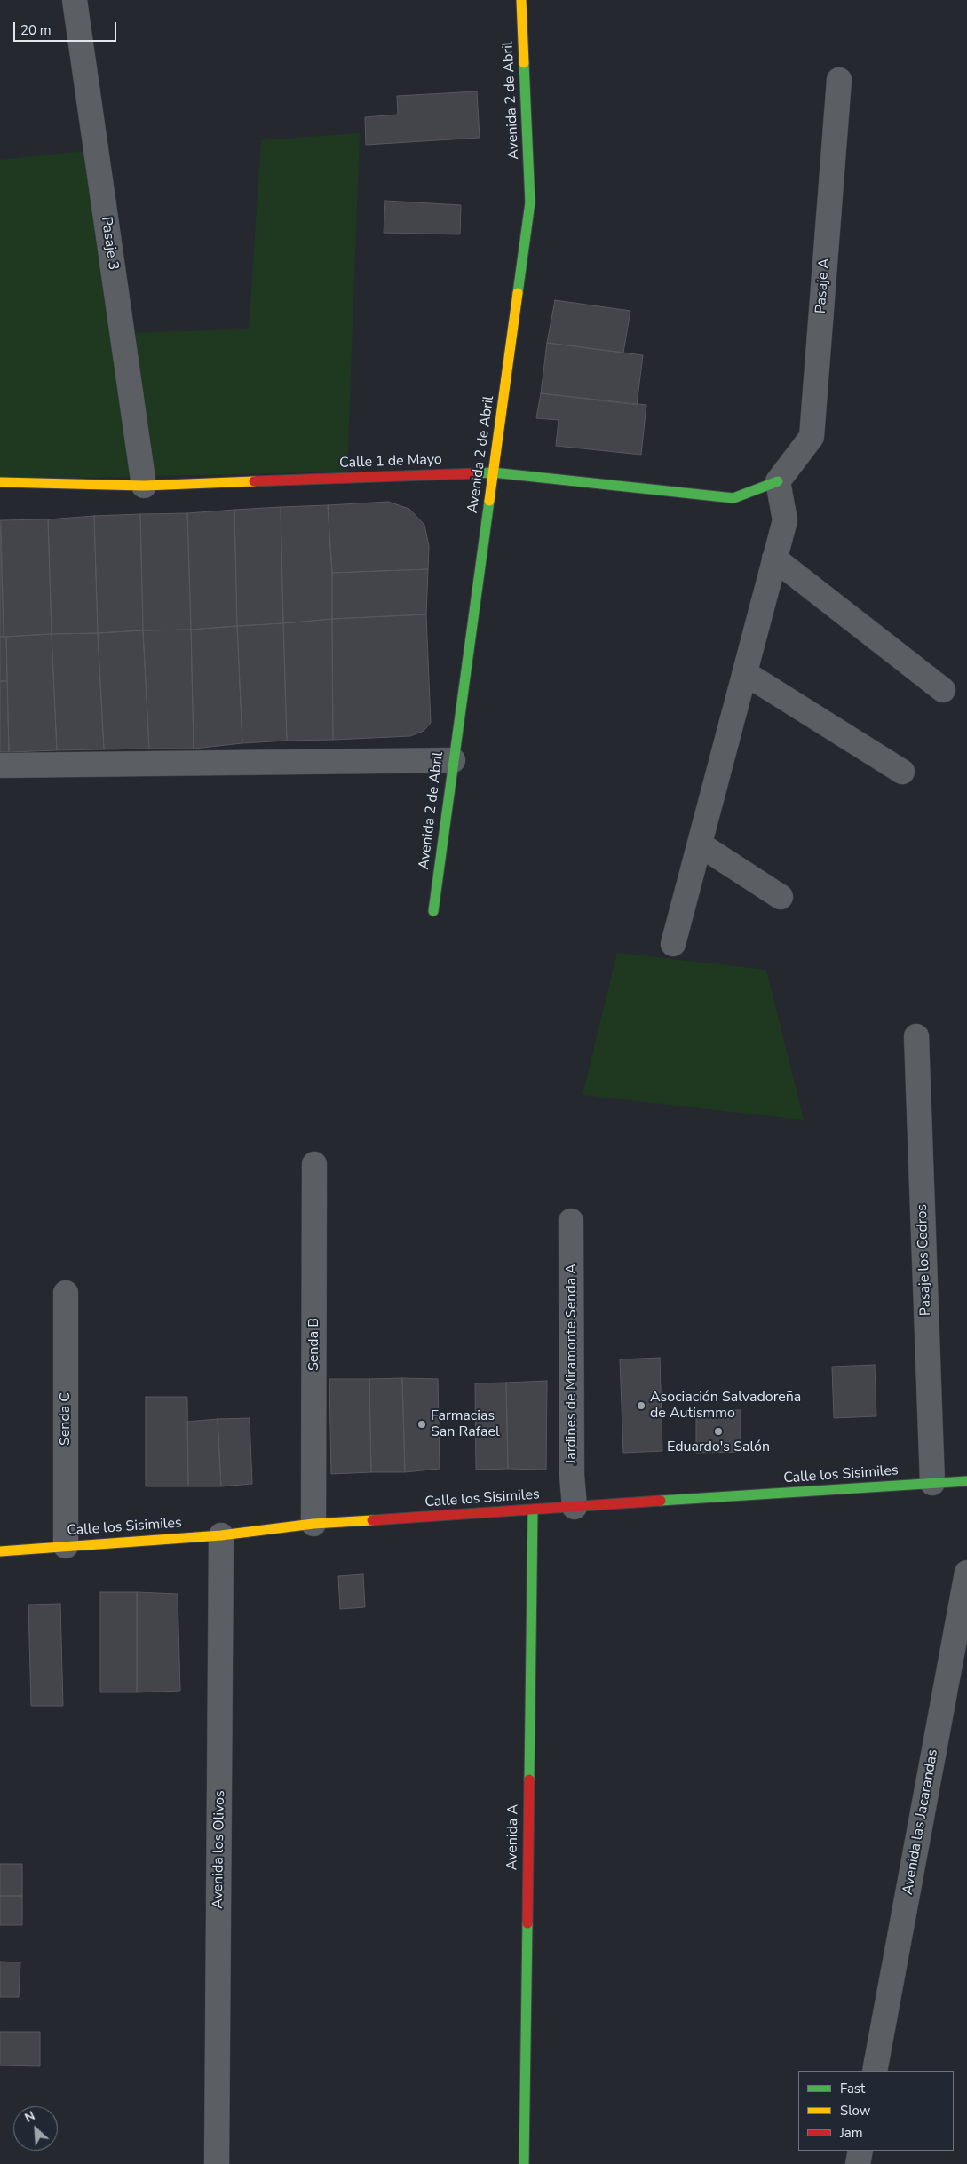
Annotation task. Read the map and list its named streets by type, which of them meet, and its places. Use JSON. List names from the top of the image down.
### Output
{
  "streets": {
    "street": [
      "Avenida 2 de Abril",
      "Pasaje 3",
      "Pasaje A",
      "Calle 1 de Mayo",
      "Pasaje los Cedros",
      "Senda B",
      "Jardines de Miramonte Senda A",
      "Senda C",
      "Calle los Sisimiles",
      "Avenida las Jacarandas",
      "Avenida A",
      "Avenida los Olivos"
    ]
  },
  "crossings": [
    ["Avenida 2 de Abril", "Calle 1 de Mayo"],
    ["Pasaje 3", "Calle 1 de Mayo"],
    ["Pasaje A", "Calle 1 de Mayo"],
    ["Pasaje los Cedros", "Calle los Sisimiles"],
    ["Senda B", "Calle los Sisimiles"],
    ["Jardines de Miramonte Senda A", "Calle los Sisimiles"],
    ["Senda C", "Calle los Sisimiles"],
    ["Calle los Sisimiles", "Avenida A"],
    ["Calle los Sisimiles", "Avenida los Olivos"]
  ],
  "places": ["Asociación Salvadoreña de Autismmo", "Farmacias San Rafael", "Eduardo's Salón"],
  "legend": ["Fast", "Slow", "Jam"],
  "scale_bar": "20 m",
  "north": "top left"
}
